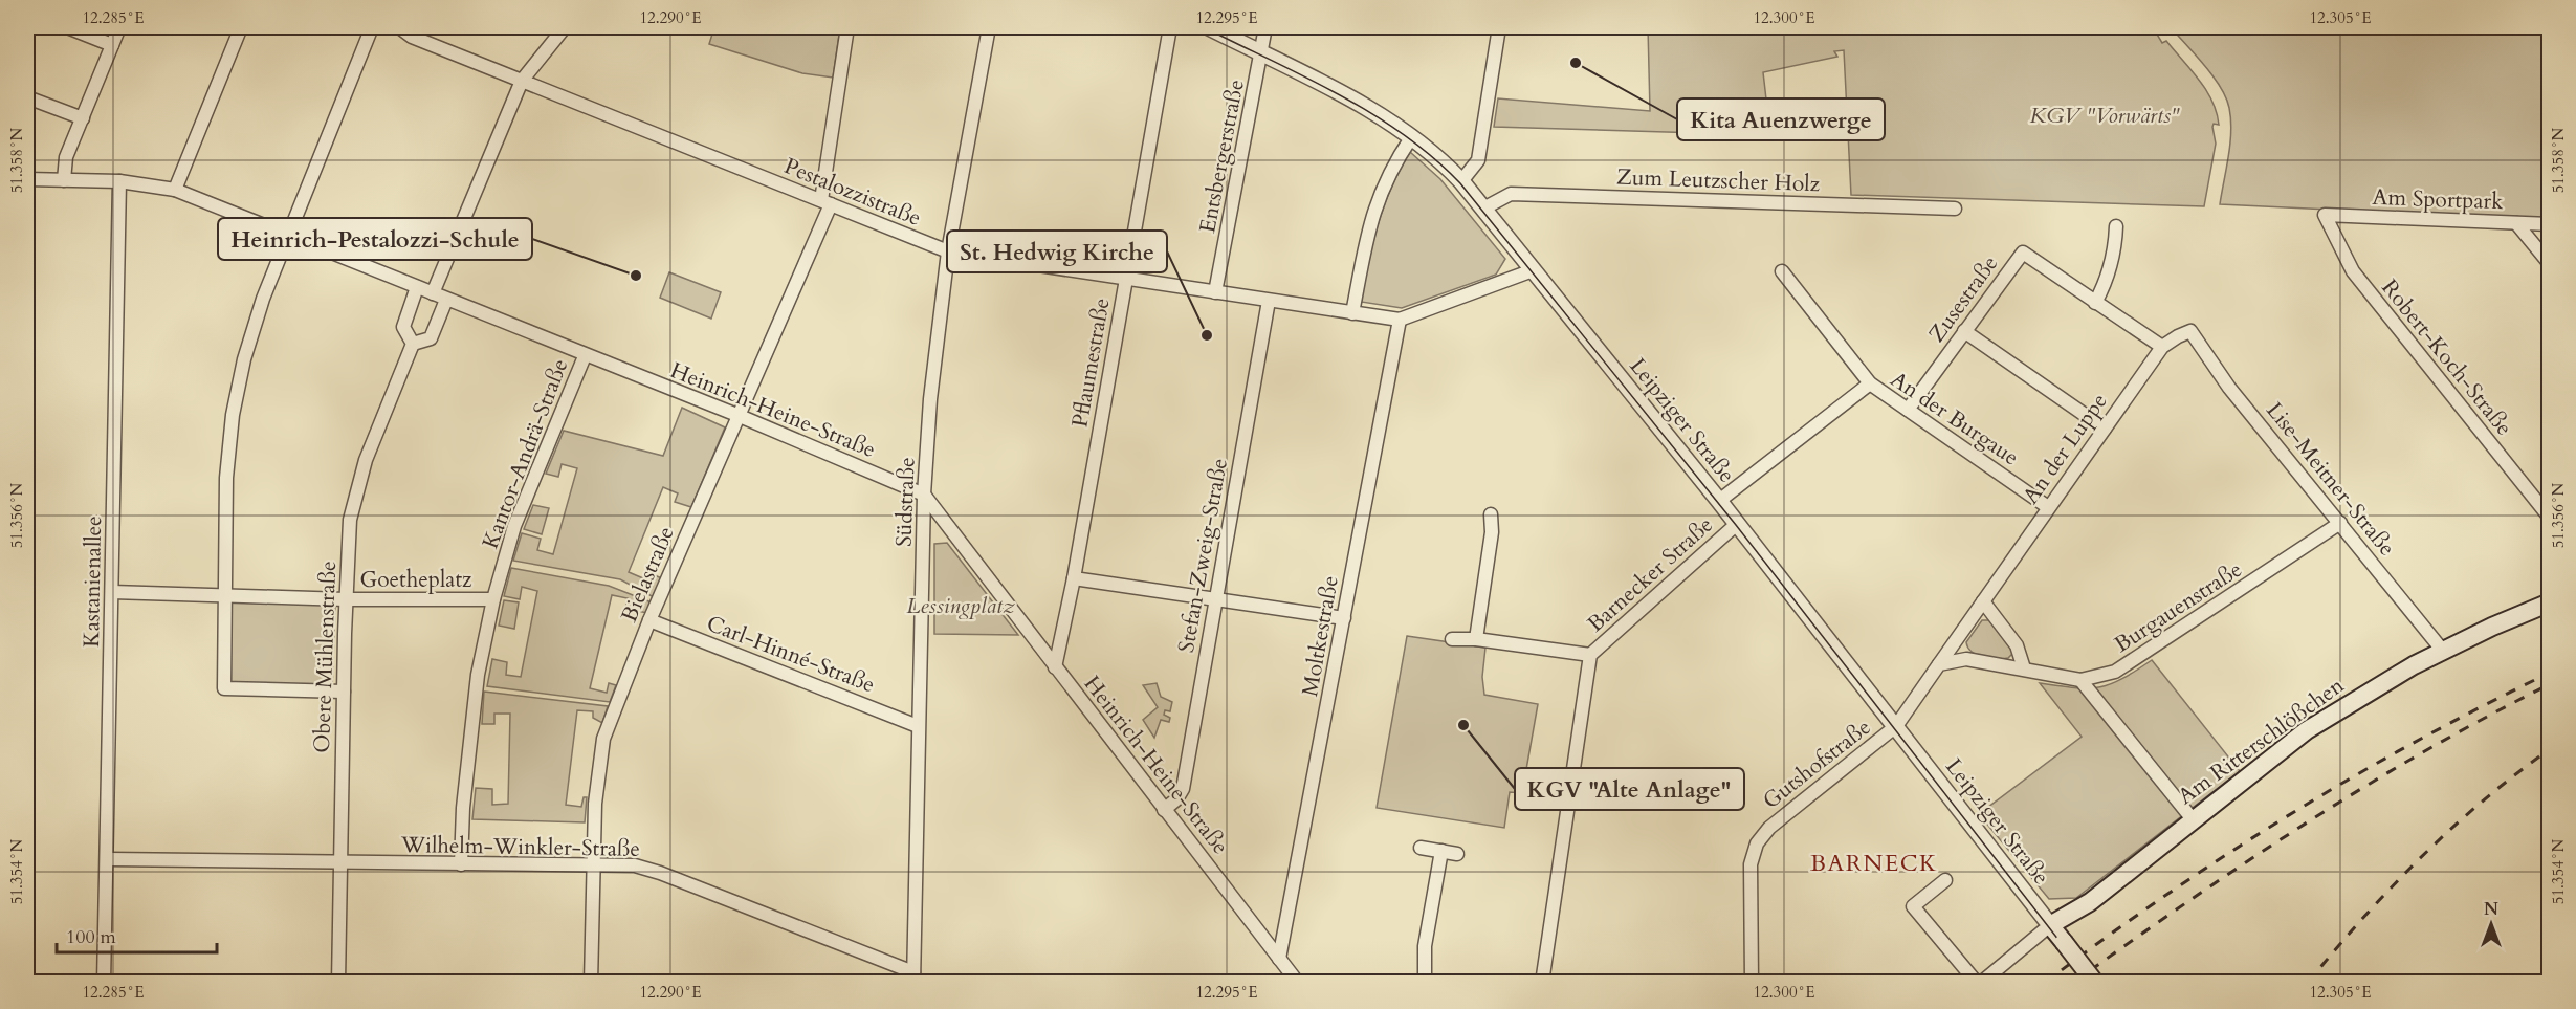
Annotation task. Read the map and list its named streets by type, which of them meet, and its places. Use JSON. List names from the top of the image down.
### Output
{
  "streets": {
    "main road": ["Am Ritterschlößchen"],
    "street": [
      "Entsbergerstraße",
      "Zum Leutzscher Holz",
      "Pestalozzistraße",
      "Am Sportpark",
      "Zusestraße",
      "Robert-Koch-Straße",
      "Pflaumestraße",
      "Heinrich-Heine-Straße",
      "An der Burgaue",
      "Leipziger Straße",
      "An der Luppe",
      "Kantor-Andrä-Straße",
      "Lise-Meitner-Straße",
      "Südstraße",
      "Stefan-Zweig-Straße",
      "Bielastraße",
      "Barnecker Straße",
      "Goetheplatz",
      "Kastanienallee",
      "Burgauenstraße",
      "Moltkestraße",
      "Carl-Hinné-Straße",
      "Obere Mühlenstraße",
      "Gutshofstraße",
      "Wilhelm-Winkler-Straße"
    ]
  },
  "crossings": [
    ["Entsbergerstraße", "Pestalozzistraße"],
    ["Entsbergerstraße", "Leipziger Straße"],
    ["Zum Leutzscher Holz", "Leipziger Straße"],
    ["Pestalozzistraße", "Pflaumestraße"],
    ["Pestalozzistraße", "Leipziger Straße"],
    ["Pestalozzistraße", "Südstraße"],
    ["Pestalozzistraße", "Stefan-Zweig-Straße"],
    ["Pestalozzistraße", "Bielastraße"],
    ["Pestalozzistraße", "Moltkestraße"],
    ["Am Sportpark", "Robert-Koch-Straße"],
    ["Zusestraße", "An der Burgaue"],
    ["Zusestraße", "An der Luppe"],
    ["Pflaumestraße", "Heinrich-Heine-Straße"],
    ["Heinrich-Heine-Straße", "Kantor-Andrä-Straße"],
    ["Heinrich-Heine-Straße", "Südstraße"],
    ["Heinrich-Heine-Straße", "Stefan-Zweig-Straße"],
    ["Heinrich-Heine-Straße", "Bielastraße"],
    ["Heinrich-Heine-Straße", "Kastanienallee"],
    ["Heinrich-Heine-Straße", "Moltkestraße"],
    ["An der Burgaue", "Leipziger Straße"],
    ["An der Burgaue", "An der Luppe"],
    ["Leipziger Straße", "Barnecker Straße"],
    ["Leipziger Straße", "Am Ritterschlößchen"],
    ["Leipziger Straße", "Gutshofstraße"],
    ["An der Luppe", "Lise-Meitner-Straße"],
    ["Kantor-Andrä-Straße", "Goetheplatz"],
    ["Kantor-Andrä-Straße", "Wilhelm-Winkler-Straße"],
    ["Lise-Meitner-Straße", "Burgauenstraße"],
    ["Lise-Meitner-Straße", "Am Ritterschlößchen"],
    ["Südstraße", "Carl-Hinné-Straße"],
    ["Südstraße", "Wilhelm-Winkler-Straße"],
    ["Bielastraße", "Carl-Hinné-Straße"],
    ["Bielastraße", "Wilhelm-Winkler-Straße"],
    ["Goetheplatz", "Kastanienallee"],
    ["Goetheplatz", "Obere Mühlenstraße"],
    ["Kastanienallee", "Wilhelm-Winkler-Straße"],
    ["Obere Mühlenstraße", "Wilhelm-Winkler-Straße"]
  ],
  "districts": ["BARNECK"],
  "parks": ["KGV \"Vorwärts\"", "Lessingplatz"],
  "places": [
    "Kita Auenzwerge",
    "Heinrich-Pestalozzi-Schule",
    "St. Hedwig Kirche",
    "KGV \"Alte Anlage\""
  ],
  "scale_bar": "100 m",
  "north": "top",
  "coordinates": [
    "12.285°E",
    "12.290°E",
    "12.295°E",
    "12.300°E",
    "12.305°E",
    "51.358°N",
    "51.356°N",
    "51.354°N"
  ]
}
